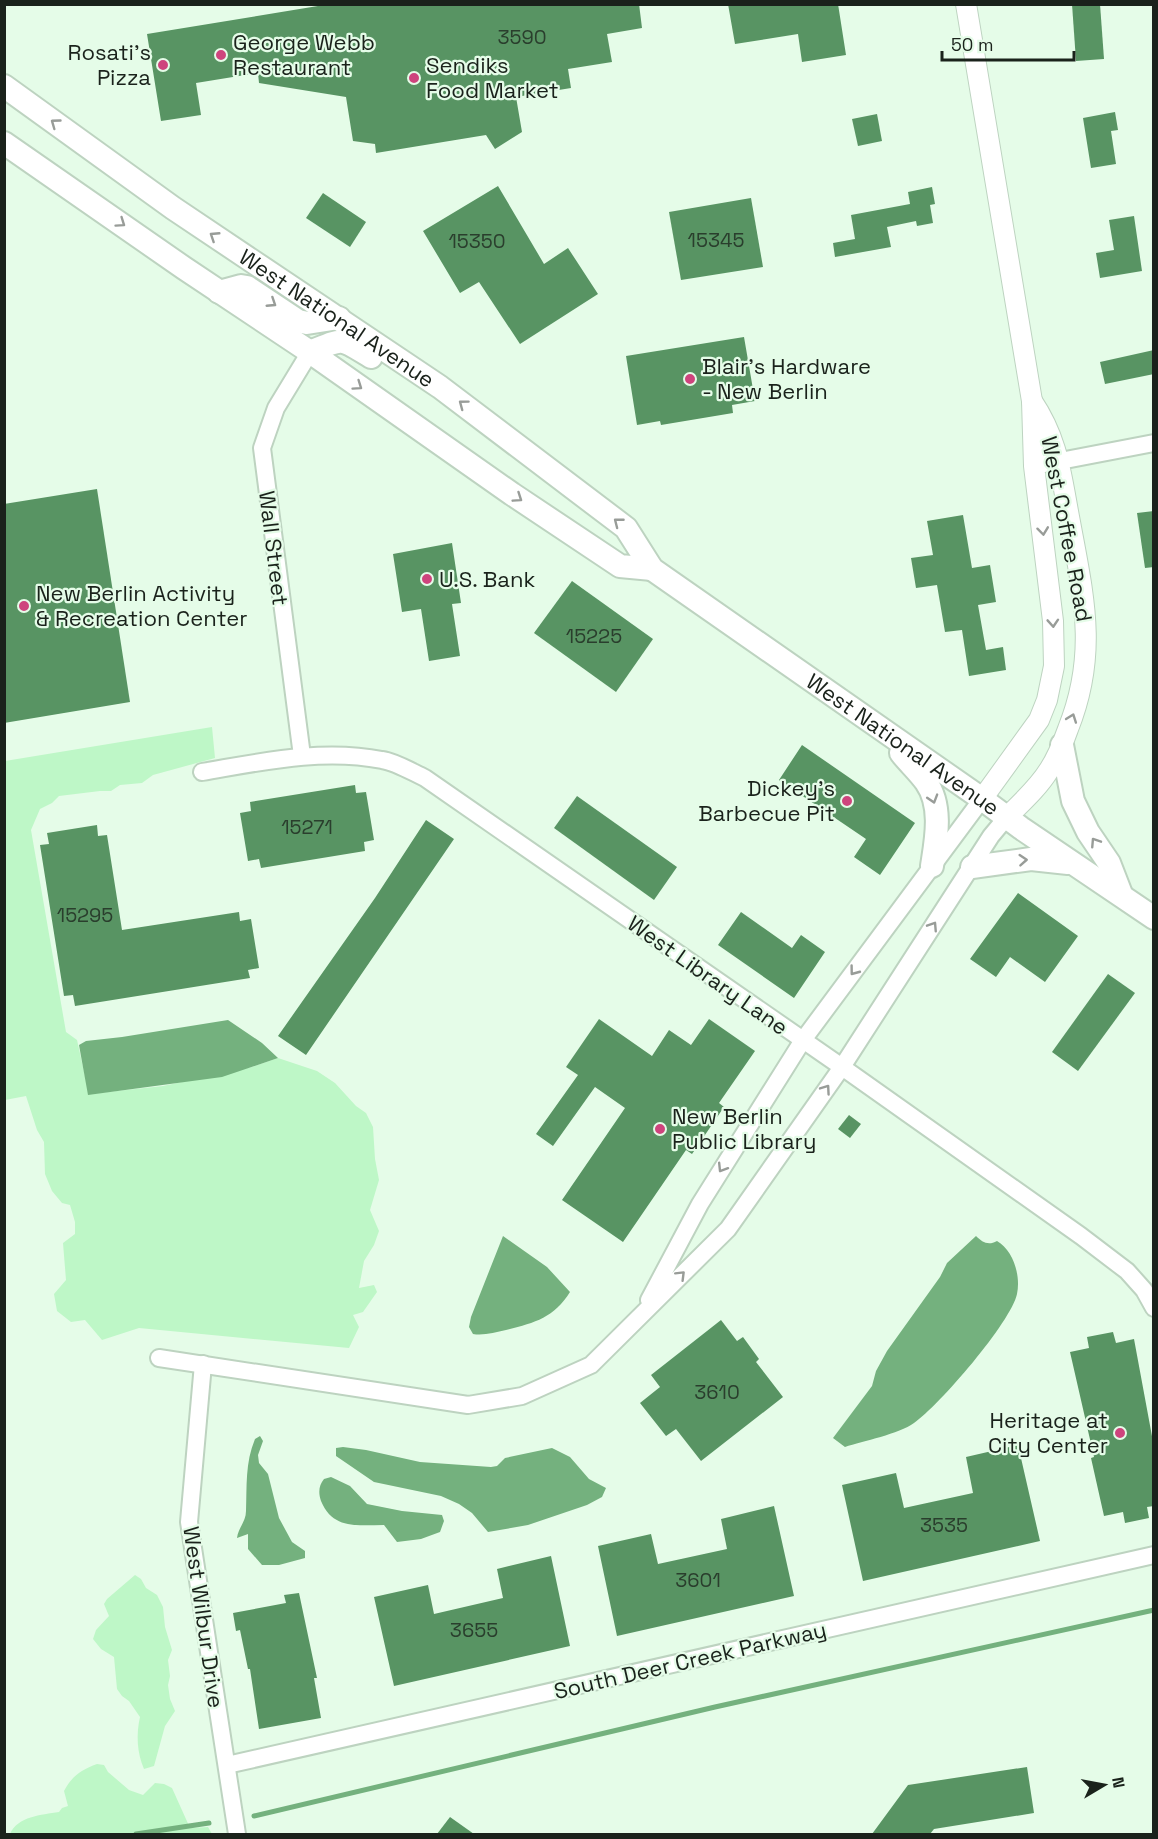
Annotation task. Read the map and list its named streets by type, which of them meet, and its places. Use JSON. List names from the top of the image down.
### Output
{
  "streets": {
    "main road": ["West National Avenue"],
    "street": [
      "West Coffee Road",
      "Wall Street",
      "West Library Lane",
      "West Wilbur Drive",
      "South Deer Creek Parkway"
    ]
  },
  "crossings": [
    ["West National Avenue", "West Coffee Road"],
    ["West National Avenue", "Wall Street"],
    ["Wall Street", "West Library Lane"],
    ["West Wilbur Drive", "South Deer Creek Parkway"]
  ],
  "places": [
    "George Webb Restaurant",
    "Rosati's Pizza",
    "Sendiks Food Market",
    "Blair's Hardware - New Berlin",
    "U.S. Bank",
    "New Berlin Activity & Recreation Center",
    "Dickey's Barbecue Pit",
    "New Berlin Public Library",
    "Heritage at City Center"
  ],
  "house_numbers": [
    "3590",
    "15345",
    "15350",
    "15225",
    "15271",
    "15295",
    "3610",
    "3535",
    "3601",
    "3655"
  ],
  "scale_bar": "50 m",
  "north": "right"
}
